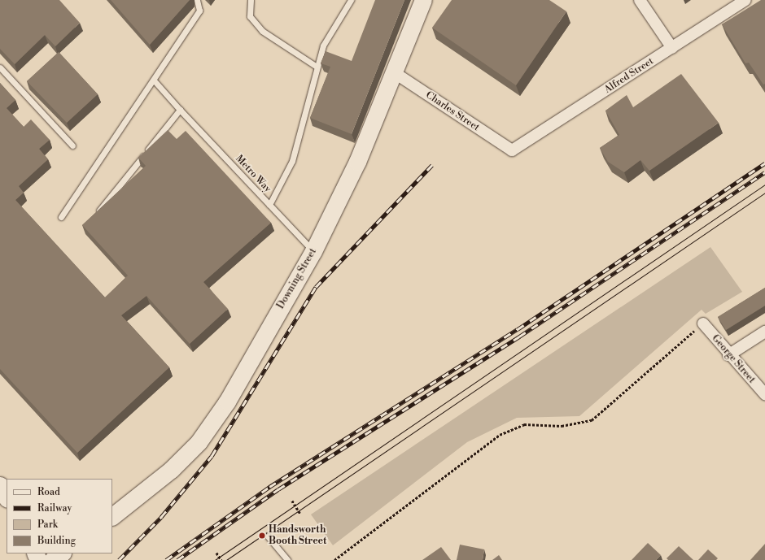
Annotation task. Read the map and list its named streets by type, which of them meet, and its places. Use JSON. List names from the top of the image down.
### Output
{
  "streets": {
    "street": [
      "Alfred Street",
      "Charles Street",
      "Downing Street",
      "George Street"
    ],
    "lane": ["Metro Way"]
  },
  "crossings": [
    ["Alfred Street", "Charles Street"],
    ["Charles Street", "Downing Street"],
    ["Metro Way", "Downing Street"]
  ],
  "places": ["Handsworth Booth Street"],
  "legend": [
    "Road",
    "Railway",
    "Park",
    "Building"
  ]
}
